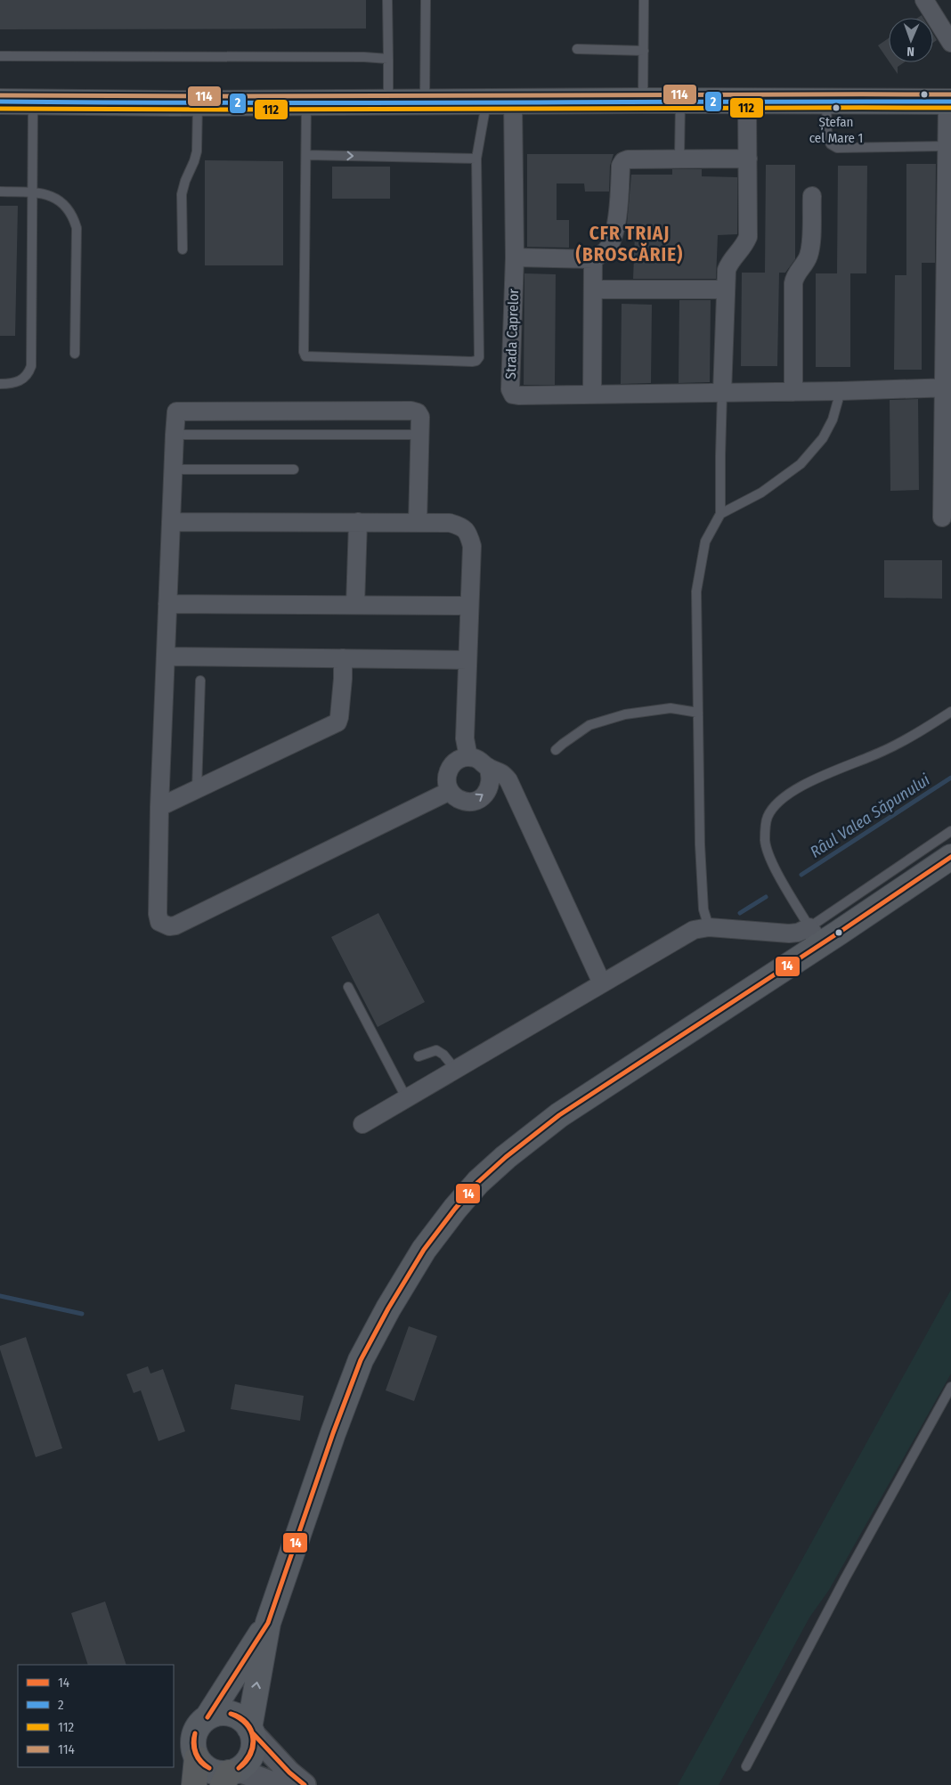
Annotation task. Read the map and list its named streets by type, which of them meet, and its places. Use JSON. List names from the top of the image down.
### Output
{
  "streets": {
    "street": ["Strada Caprelor"]
  },
  "districts": ["CFR TRIAJ (BROSCĂRIE)"],
  "water": ["Râul Valea Săpunului"],
  "places": ["Ștefan cel Mare 1"],
  "lines": [
    "transit line 114",
    "transit line 2",
    "transit line 112",
    "transit line 14"
  ],
  "legend": [
    "14",
    "2",
    "112",
    "114"
  ],
  "north": "bottom"
}
